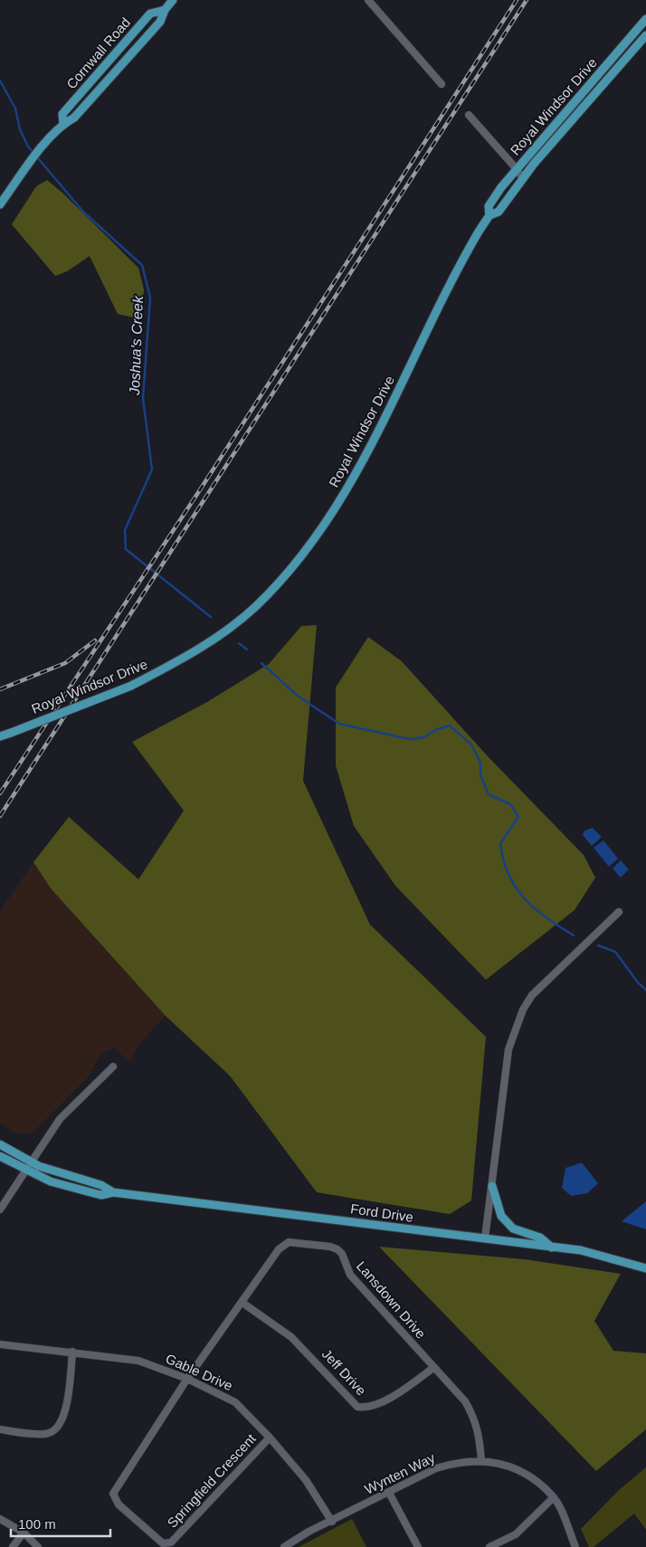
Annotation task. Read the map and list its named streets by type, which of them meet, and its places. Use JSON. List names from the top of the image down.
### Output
{
  "streets": {
    "main road": ["Cornwall Road", "Royal Windsor Drive", "Ford Drive"],
    "street": [
      "Lansdown Drive",
      "Gable Drive",
      "Jeff Drive",
      "Wynten Way",
      "Springfield Crescent"
    ]
  },
  "crossings": [
    ["Lansdown Drive", "Gable Drive"],
    ["Lansdown Drive", "Jeff Drive"],
    ["Lansdown Drive", "Wynten Way"],
    ["Lansdown Drive", "Springfield Crescent"],
    ["Gable Drive", "Wynten Way"],
    ["Gable Drive", "Springfield Crescent"]
  ],
  "water": ["Joshua's Creek"],
  "scale_bar": "100 m"
}
